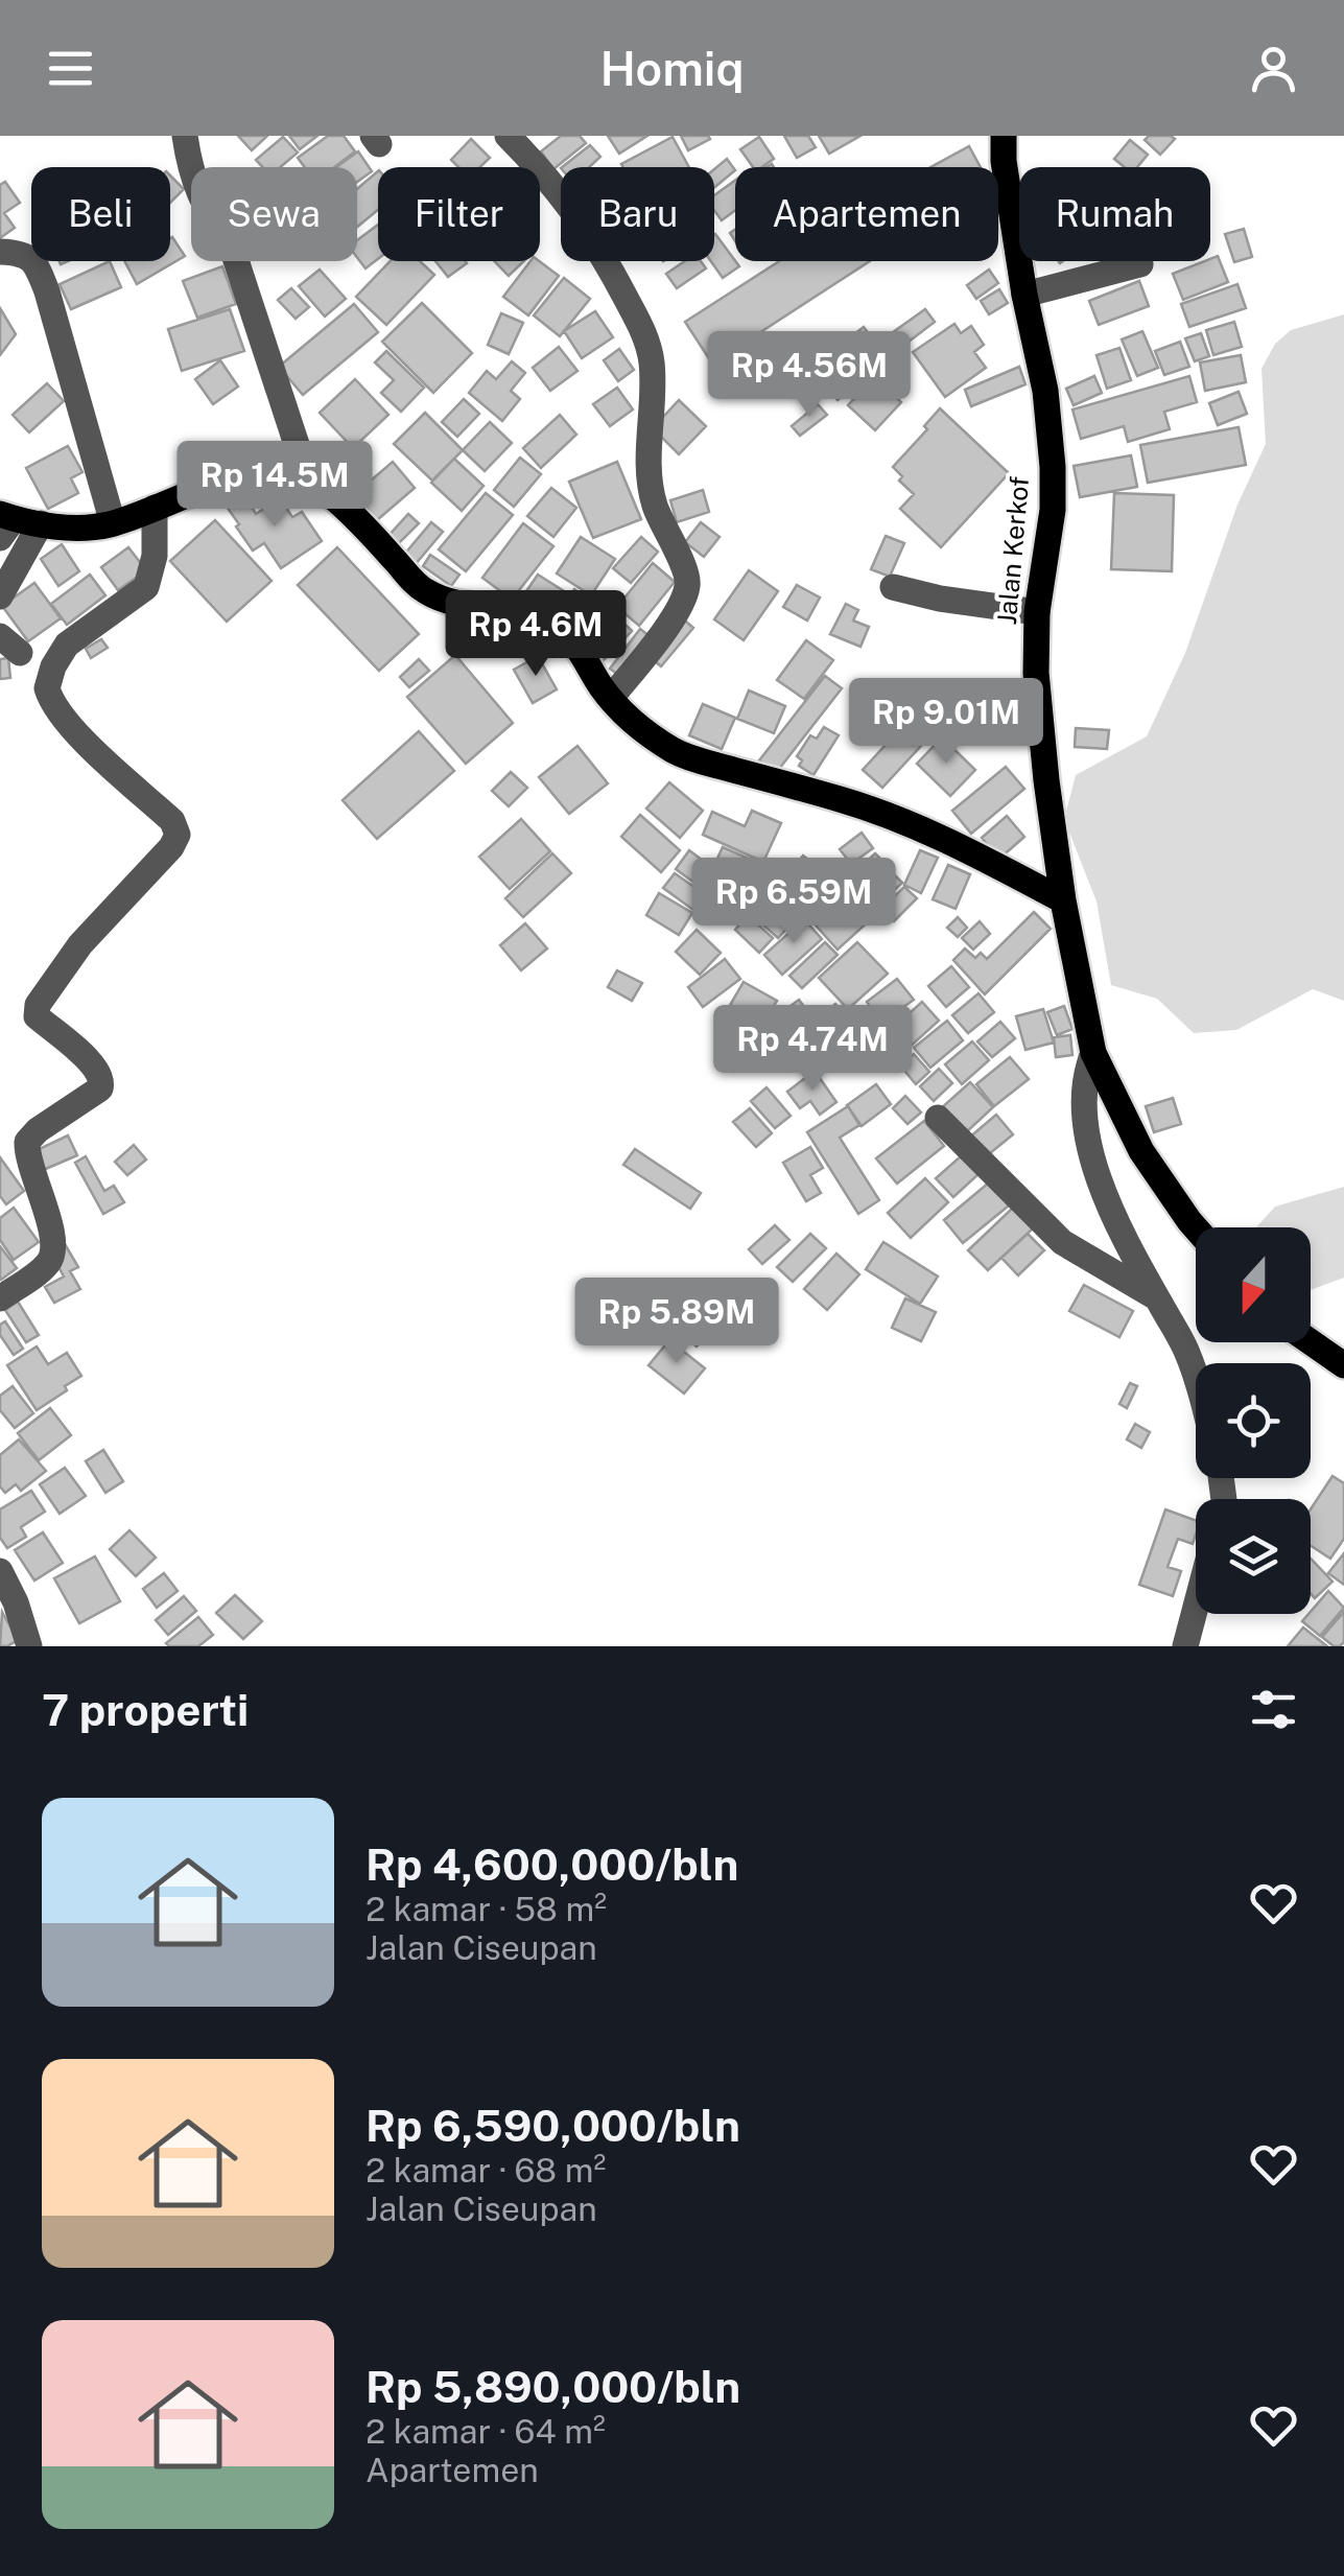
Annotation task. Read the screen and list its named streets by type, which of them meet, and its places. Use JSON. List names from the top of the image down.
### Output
{
  "streets": {
    "main road": ["Jalan Kerkof"]
  },
  "north": "bottom",
  "page": {
    "header": "Homiq",
    "chip": [
      "Beli",
      "Sewa",
      "Filter",
      "Baru",
      "Apartemen",
      "Rumah"
    ],
    "price": [
      "Rp 4.56M",
      "Rp 14.5M",
      "Rp 4.6M",
      "Rp 9.01M",
      "Rp 6.59M",
      "Rp 4.74M",
      "Rp 5.89M"
    ],
    "heading": "7 properti",
    "list": [
      {
        "name": "Rp 4,600,000/bln",
        "note": "2 kamar · 58 m² · Jalan Ciseupan"
      },
      {
        "name": "Rp 6,590,000/bln",
        "note": "2 kamar · 68 m² · Jalan Ciseupan"
      },
      {
        "name": "Rp 5,890,000/bln",
        "note": "2 kamar · 64 m² · Apartemen"
      }
    ]
  }
}
